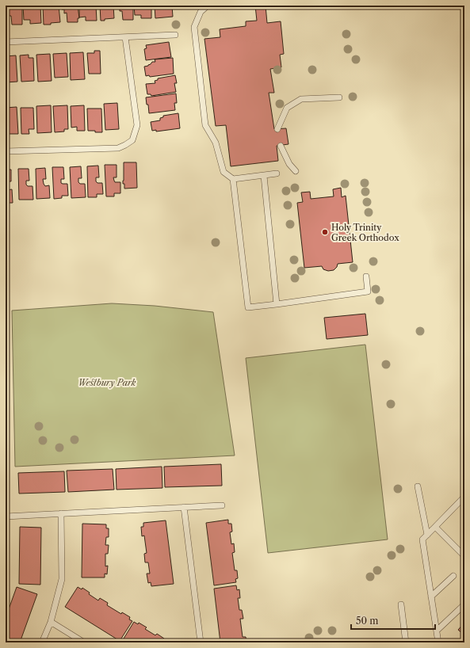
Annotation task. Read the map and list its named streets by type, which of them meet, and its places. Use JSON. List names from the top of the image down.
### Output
{
  "parks": ["Westbury Park"],
  "places": ["Holy Trinity Greek Orthodox"],
  "scale_bar": "50 m"
}
